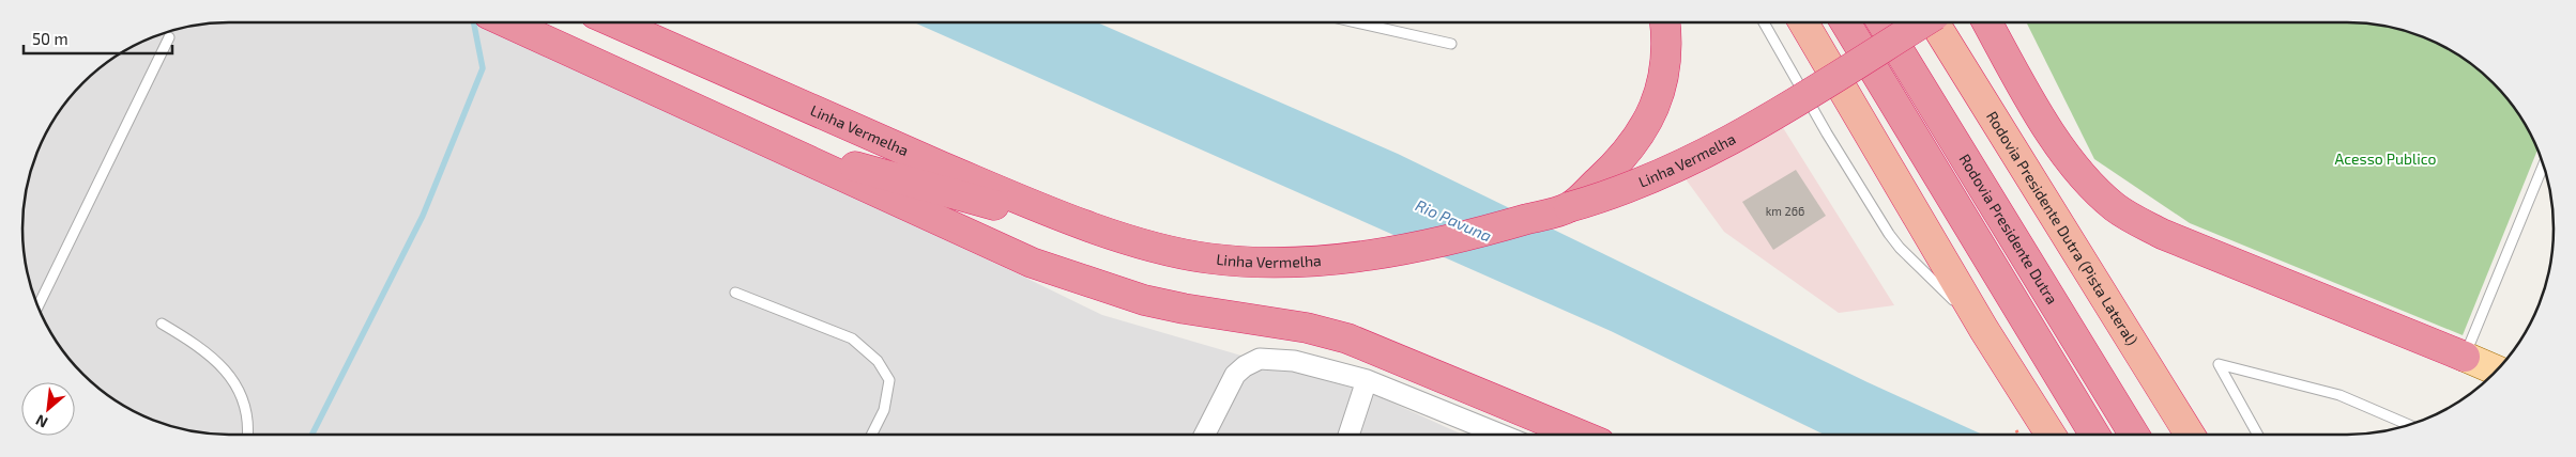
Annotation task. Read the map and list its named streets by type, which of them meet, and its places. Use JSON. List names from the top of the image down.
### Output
{
  "streets": {
    "highway": ["Linha Vermelha", "Rodovia Presidente Dutra", "Rodovia Presidente Dutra (Pista Lateral)"]
  },
  "water": ["Rio Pavuna"],
  "parks": ["Acesso Publico"],
  "house_numbers": ["km 266"],
  "scale_bar": "50 m",
  "north": "bottom left"
}
